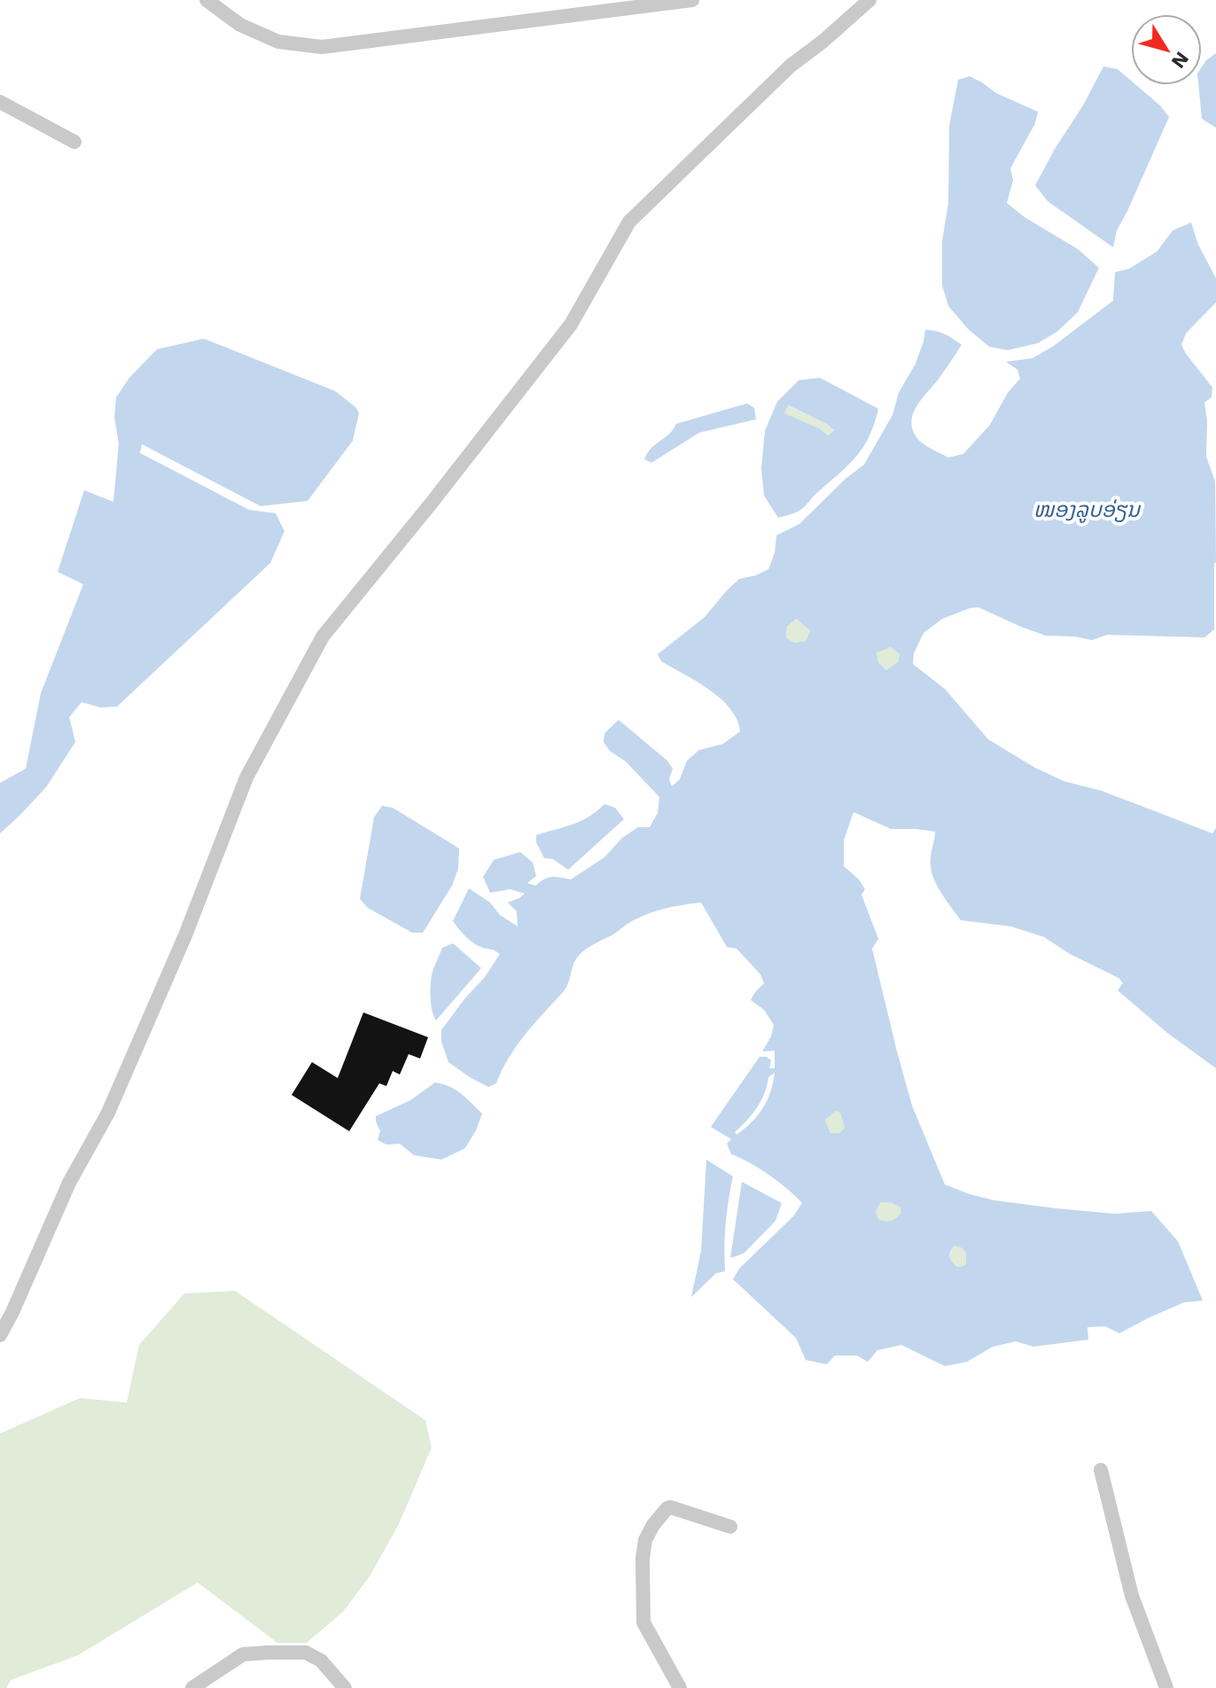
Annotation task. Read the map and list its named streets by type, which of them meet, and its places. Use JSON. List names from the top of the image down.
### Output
{
  "water": ["ໜອງລູບອ່ຽນ"],
  "north": "bottom right"
}
